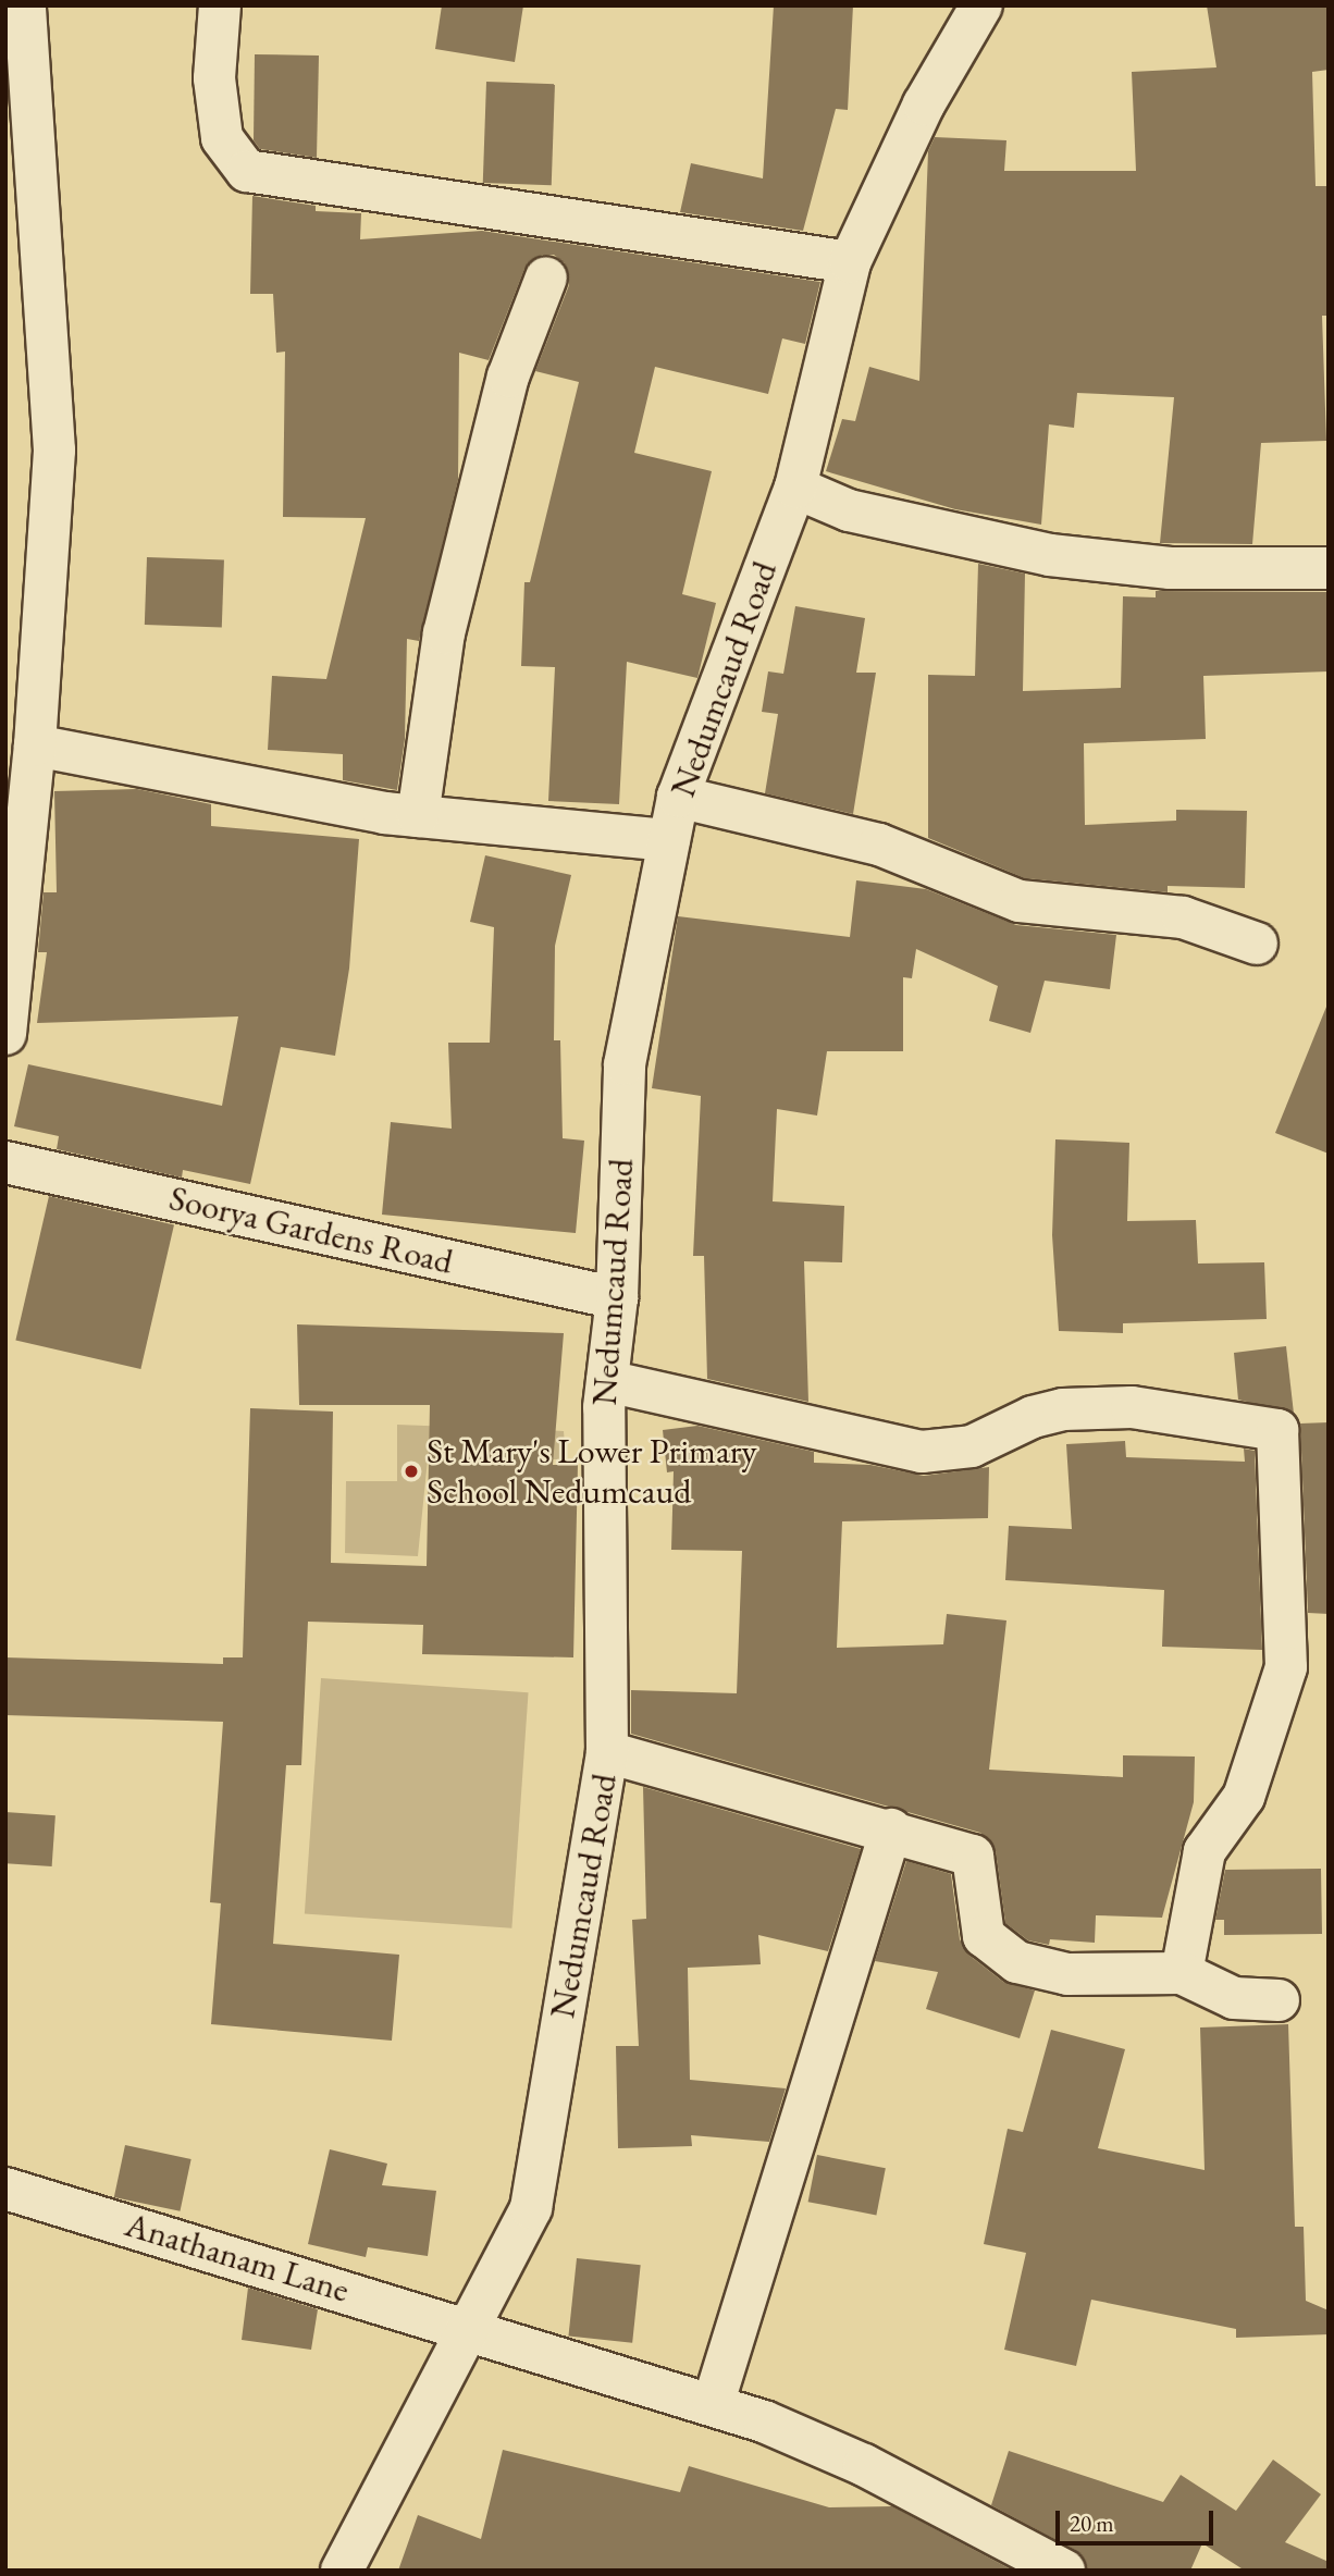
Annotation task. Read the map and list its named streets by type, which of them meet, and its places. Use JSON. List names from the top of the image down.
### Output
{
  "streets": {
    "street": ["Nedumcaud Road", "Soorya Gardens Road", "Anathanam Lane"]
  },
  "crossings": [
    ["Nedumcaud Road", "Soorya Gardens Road"],
    ["Nedumcaud Road", "Anathanam Lane"]
  ],
  "places": ["St Mary's Lower Primary School Nedumcaud"],
  "scale_bar": "20 m"
}
